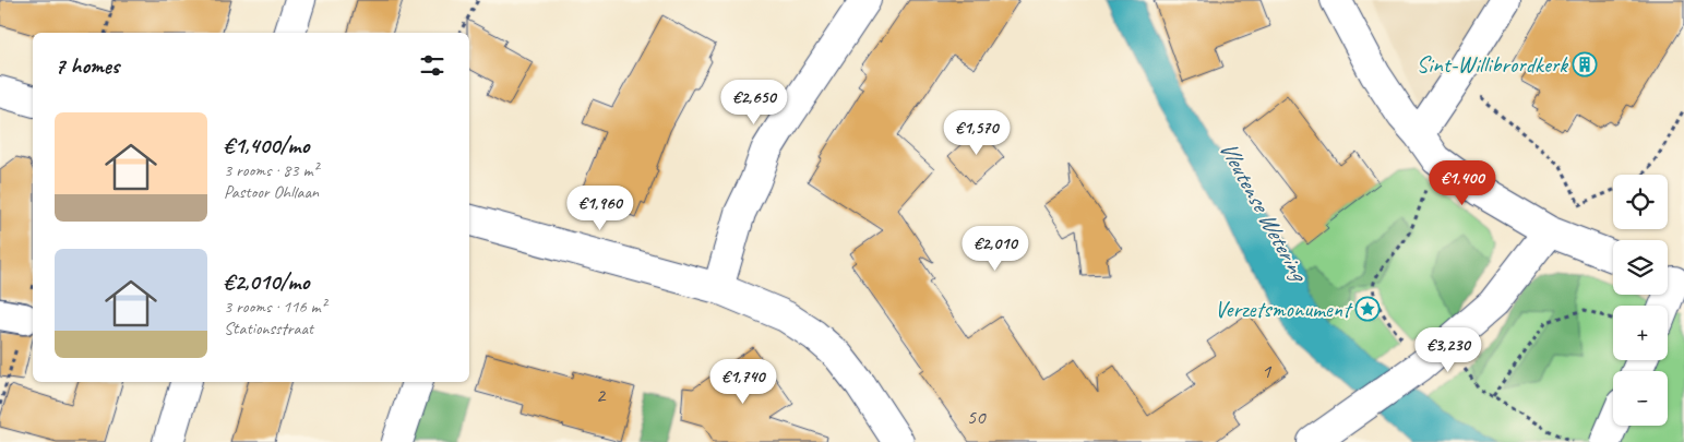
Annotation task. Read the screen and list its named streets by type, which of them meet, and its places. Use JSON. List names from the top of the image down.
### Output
{
  "water": ["Vleutense Wetering"],
  "places": {
    "building": ["Sint-Willibrordkerk"],
    "place": ["Verzetsmonument"]
  },
  "house_numbers": ["1", "2", "50"],
  "page": {
    "heading": "7 homes",
    "price": [
      "€2,650",
      "€1,570",
      "€1,400",
      "€1,960",
      "€2,010",
      "€3,230",
      "€1,740"
    ],
    "list": [
      {
        "name": "€1,400/mo",
        "note": "3 rooms · 83 m² · Pastoor Ohllaan"
      },
      {
        "name": "€2,010/mo",
        "note": "3 rooms · 116 m² · Stationsstraat"
      }
    ],
    "map_buttons": ["+", "−"]
  }
}
